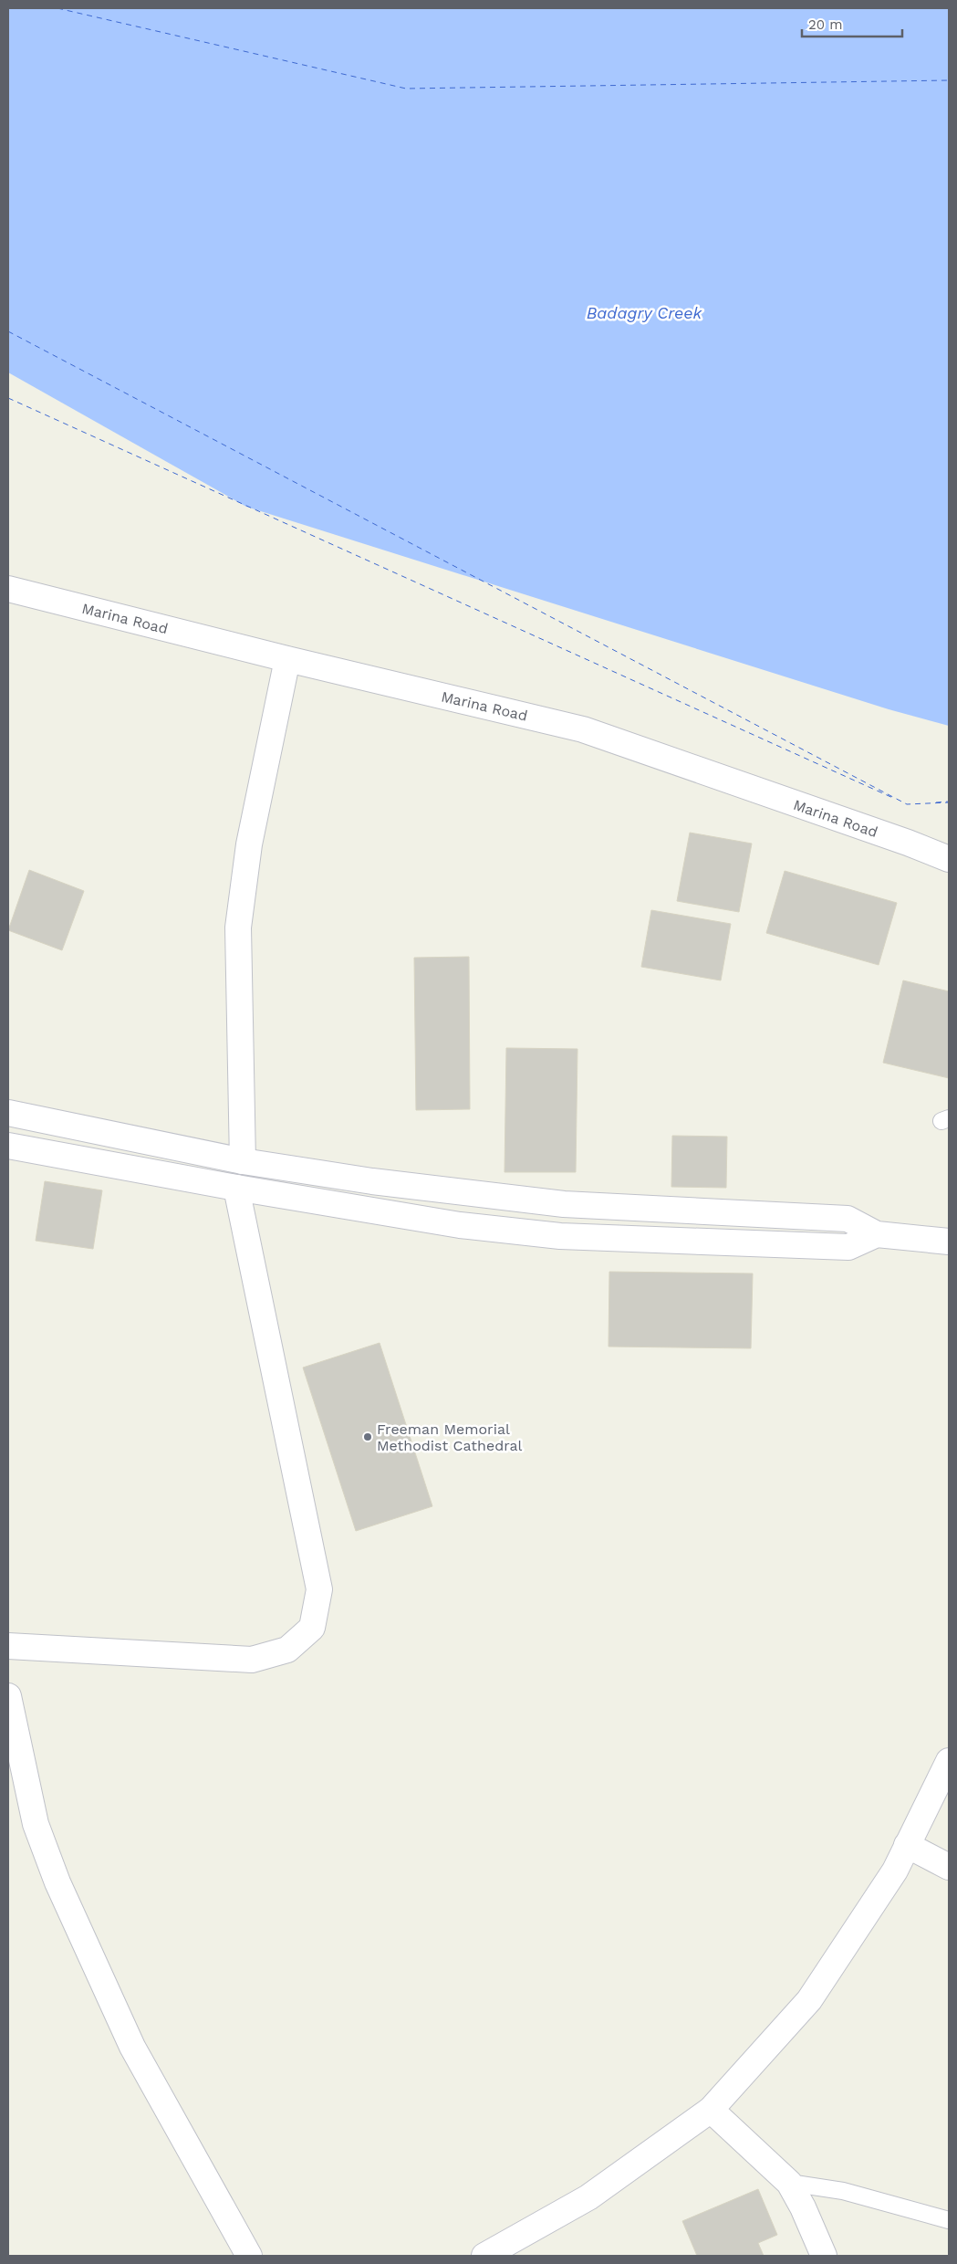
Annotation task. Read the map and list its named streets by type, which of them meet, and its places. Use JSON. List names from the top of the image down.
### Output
{
  "streets": {
    "street": ["Marina Road"]
  },
  "water": ["Badagry Creek"],
  "places": ["Freeman Memorial Methodist Cathedral"],
  "scale_bar": "20 m"
}
